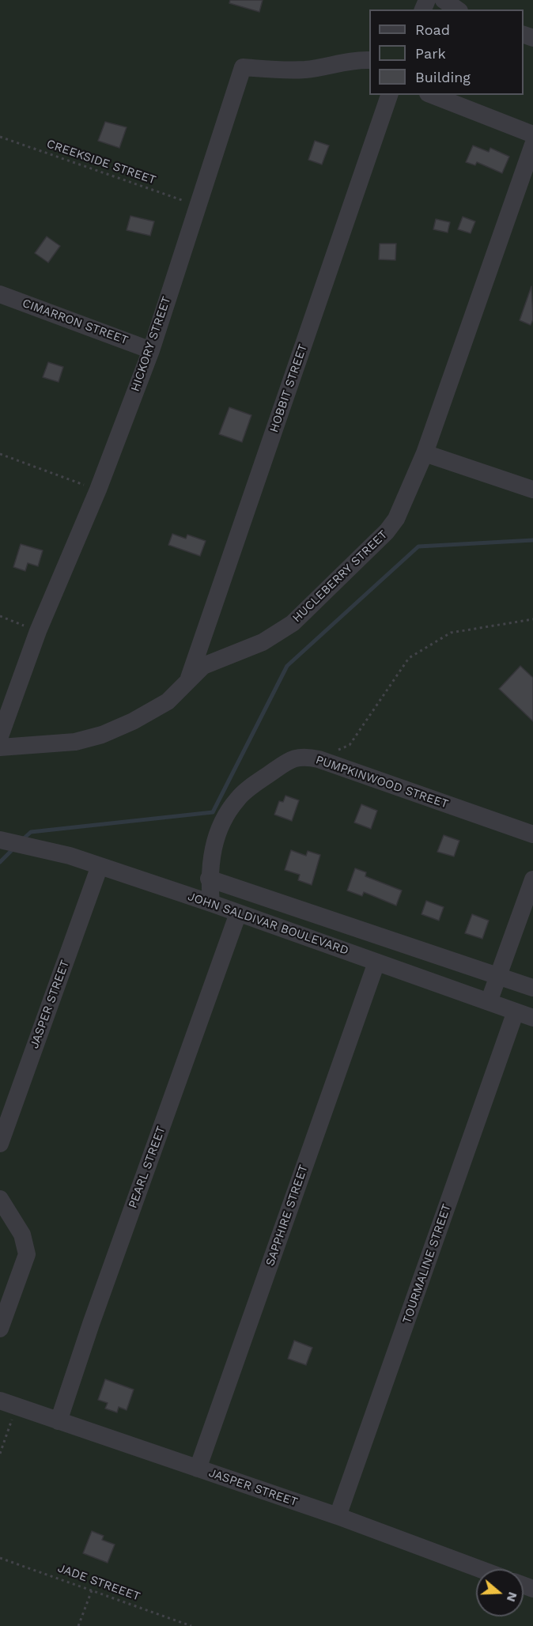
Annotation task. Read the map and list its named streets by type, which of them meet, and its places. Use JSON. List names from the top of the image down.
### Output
{
  "streets": {
    "street": [
      "CIMARRON STREET",
      "HICKORY STREET",
      "HOBBIT STREET",
      "HUCLEBERRY STREET",
      "PUMPKINWOOD STREET",
      "JOHN SALDIVAR BOULEVARD",
      "JASPER STREET",
      "PEARL STREET",
      "SAPPHIRE STREET",
      "TOURMALINE STREET"
    ],
    "path": ["CREEKSIDE STREET", "JADE STREEET"]
  },
  "crossings": [
    ["CREEKSIDE STREET", "HICKORY STREET"],
    ["CIMARRON STREET", "HICKORY STREET"],
    ["HOBBIT STREET", "HUCLEBERRY STREET"],
    ["PUMPKINWOOD STREET", "JOHN SALDIVAR BOULEVARD"],
    ["JOHN SALDIVAR BOULEVARD", "JASPER STREET"],
    ["JOHN SALDIVAR BOULEVARD", "PEARL STREET"],
    ["JOHN SALDIVAR BOULEVARD", "SAPPHIRE STREET"],
    ["JOHN SALDIVAR BOULEVARD", "TOURMALINE STREET"],
    ["JASPER STREET", "PEARL STREET"],
    ["JASPER STREET", "SAPPHIRE STREET"],
    ["JASPER STREET", "TOURMALINE STREET"]
  ],
  "legend": ["Road", "Park", "Building"],
  "north": "right"
}
